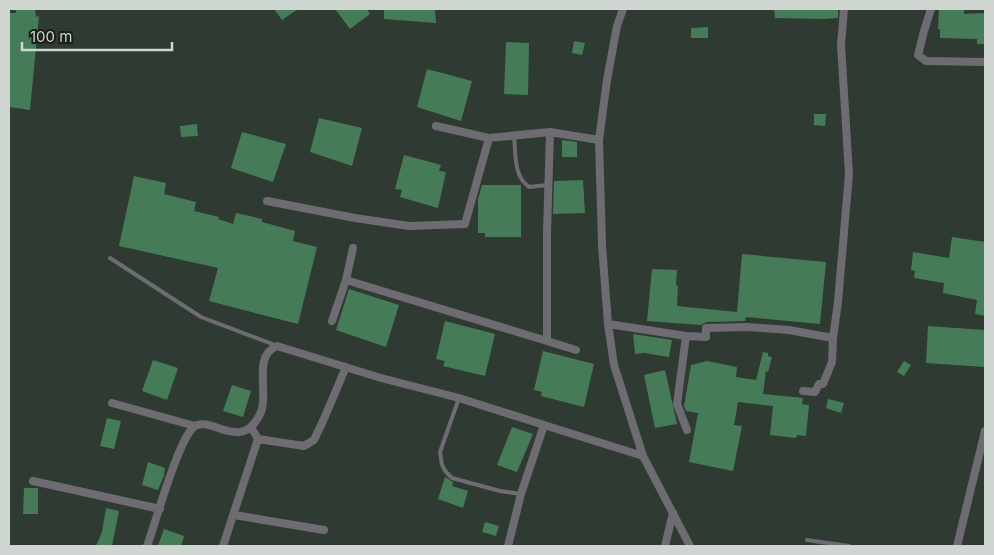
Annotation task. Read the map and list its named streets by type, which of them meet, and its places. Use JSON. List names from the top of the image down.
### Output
{
  "scale_bar": "100 m"
}
